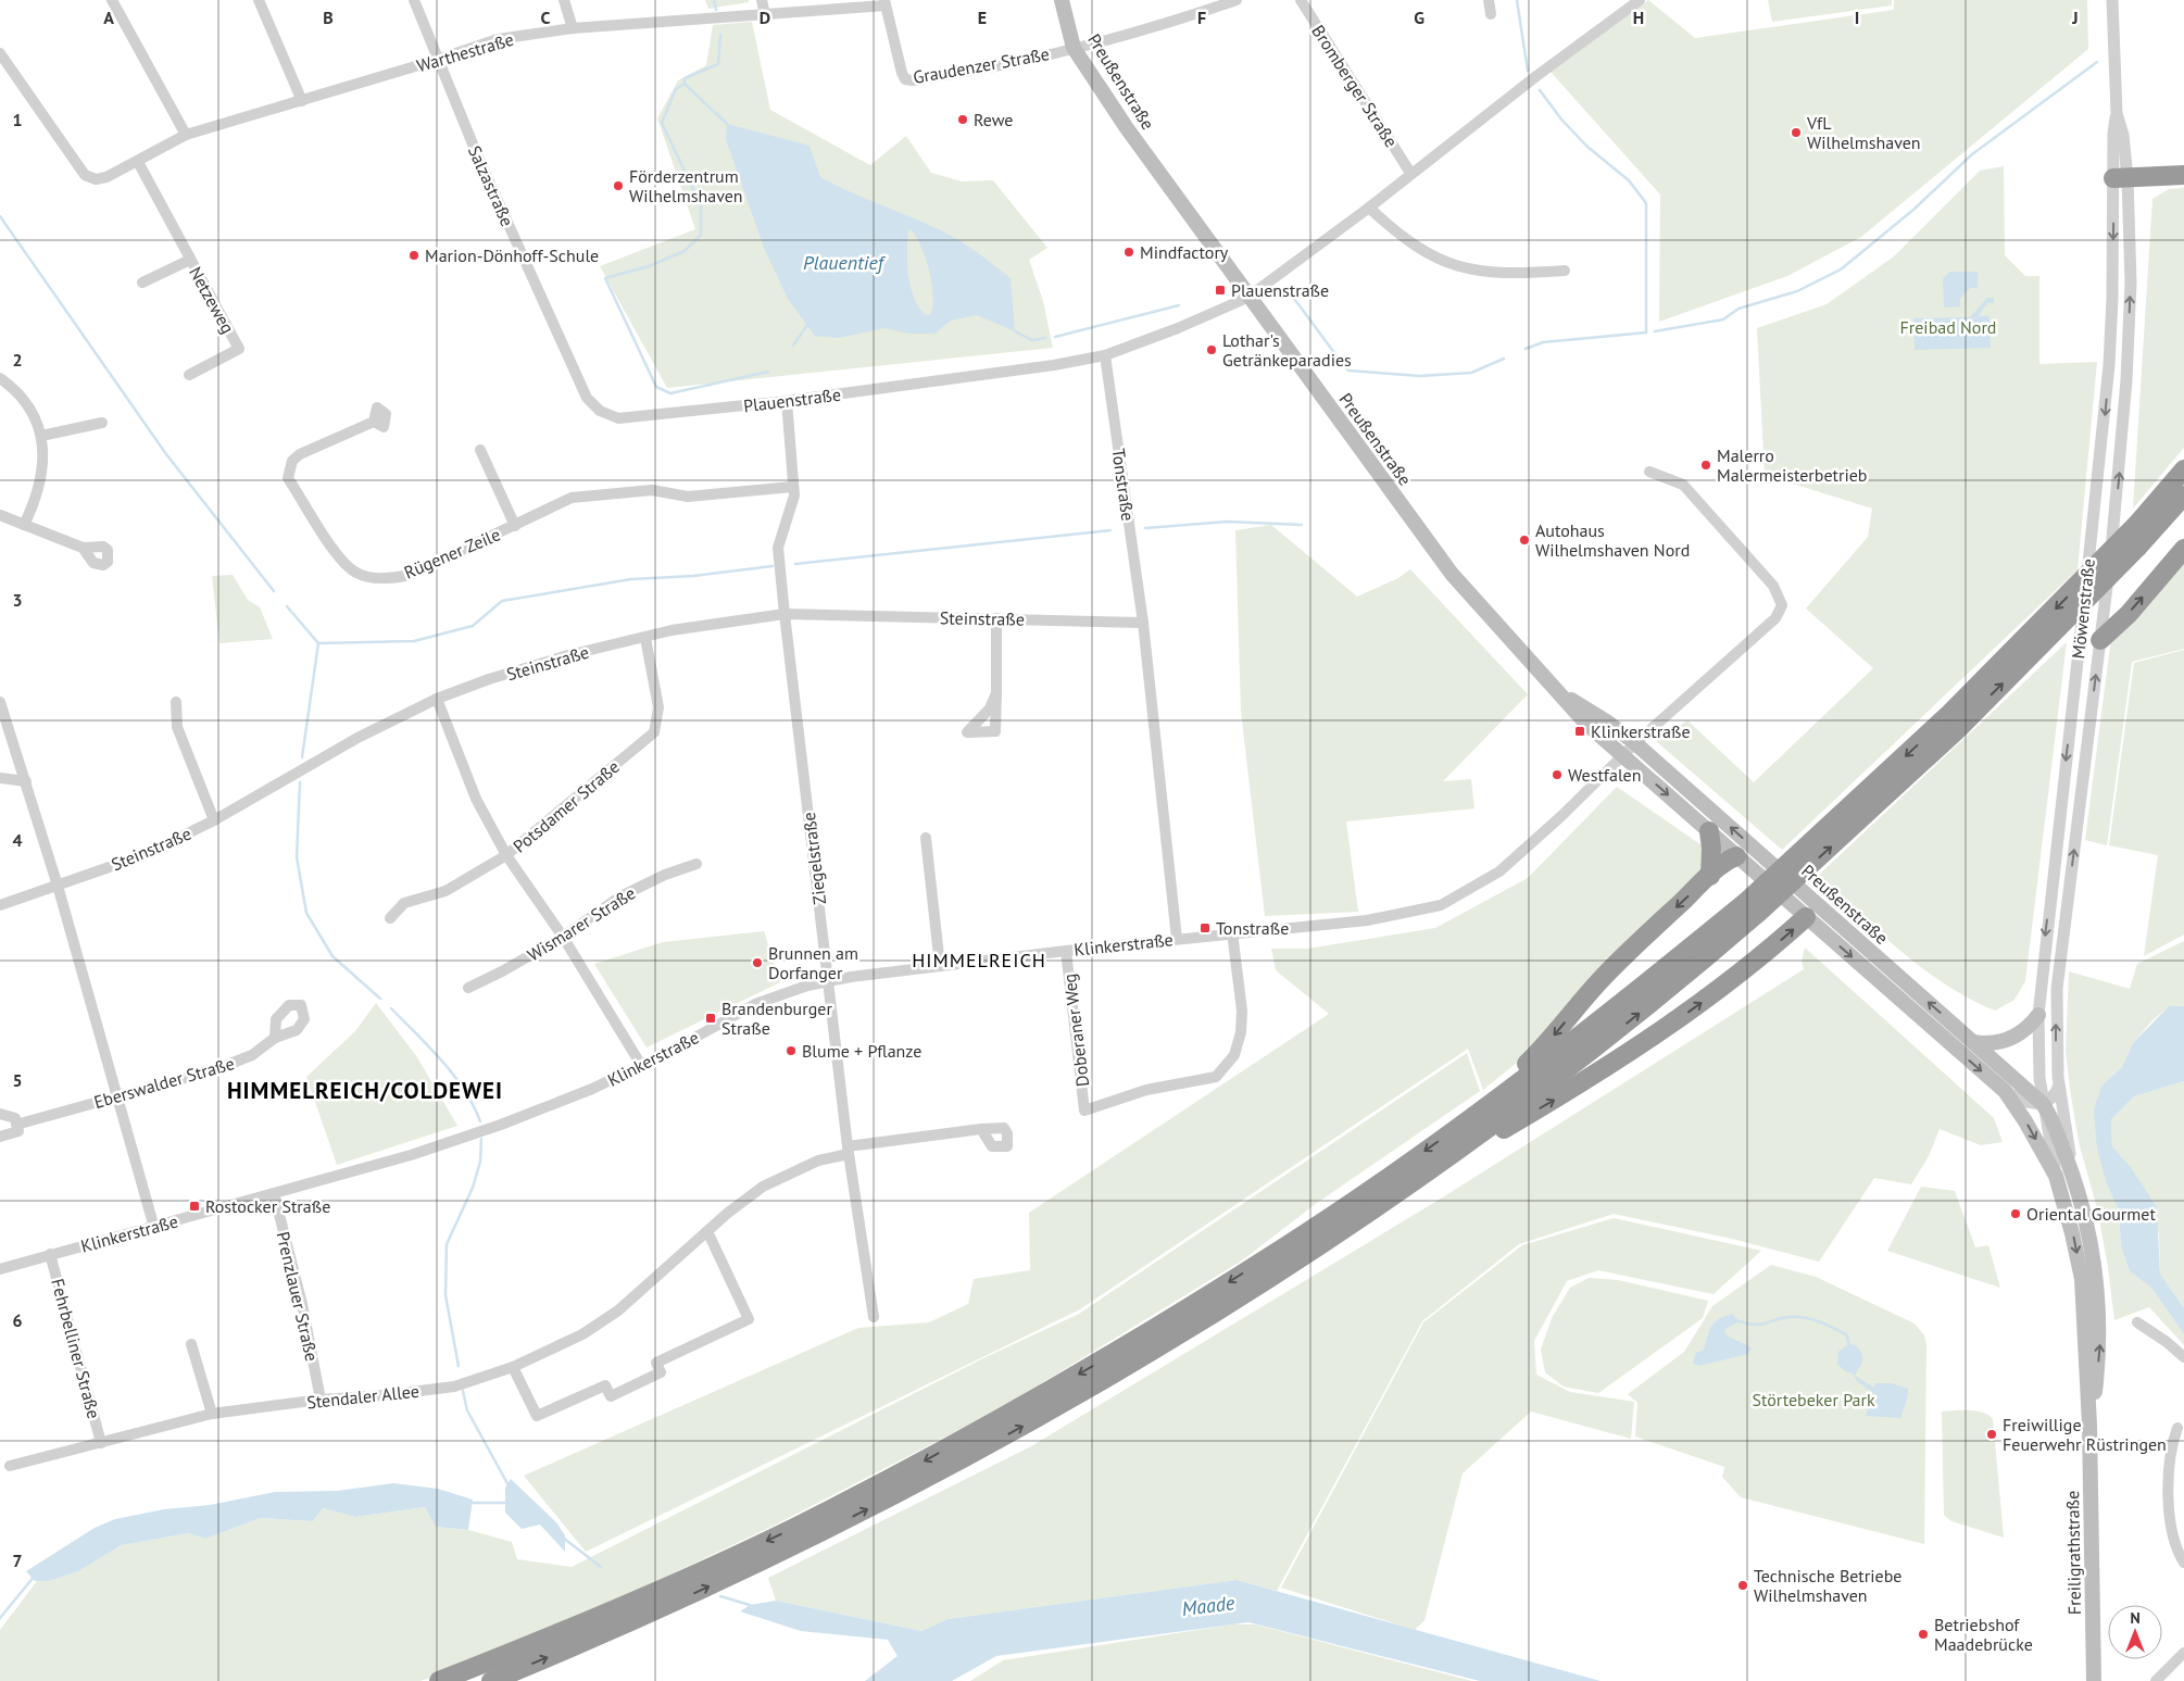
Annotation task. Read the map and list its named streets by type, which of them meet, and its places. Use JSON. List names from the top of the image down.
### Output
{
  "streets": {
    "main road": ["Preußenstraße", "Freiligrathstraße"],
    "street": [
      "Warthestraße",
      "Graudenzer Straße",
      "Bromberger Straße",
      "Salzastraße",
      "Netzeweg",
      "Plauenstraße",
      "Tonstraße",
      "Rügener Zeile",
      "Möwenstraße",
      "Steinstraße",
      "Potsdamer Straße",
      "Ziegelstraße",
      "Wismarer Straße",
      "Klinkerstraße",
      "Doberaner Weg",
      "Eberswalder Straße",
      "Prenzlauer Straße",
      "Fehrbelliner Straße",
      "Stendaler Allee"
    ]
  },
  "crossings": [
    ["Warthestraße", "Graudenzer Straße"],
    ["Warthestraße", "Salzastraße"],
    ["Warthestraße", "Netzeweg"],
    ["Graudenzer Straße", "Preußenstraße"],
    ["Preußenstraße", "Plauenstraße"],
    ["Preußenstraße", "Möwenstraße"],
    ["Preußenstraße", "Klinkerstraße"],
    ["Preußenstraße", "Freiligrathstraße"],
    ["Bromberger Straße", "Plauenstraße"],
    ["Salzastraße", "Plauenstraße"],
    ["Plauenstraße", "Tonstraße"],
    ["Plauenstraße", "Ziegelstraße"],
    ["Tonstraße", "Steinstraße"],
    ["Tonstraße", "Klinkerstraße"],
    ["Rügener Zeile", "Ziegelstraße"],
    ["Möwenstraße", "Freiligrathstraße"],
    ["Steinstraße", "Potsdamer Straße"],
    ["Steinstraße", "Ziegelstraße"],
    ["Ziegelstraße", "Klinkerstraße"],
    ["Ziegelstraße", "Stendaler Allee"],
    ["Klinkerstraße", "Doberaner Weg"],
    ["Klinkerstraße", "Prenzlauer Straße"],
    ["Klinkerstraße", "Fehrbelliner Straße"],
    ["Prenzlauer Straße", "Stendaler Allee"],
    ["Fehrbelliner Straße", "Stendaler Allee"]
  ],
  "districts": ["HIMMELREICH", "HIMMELREICH/COLDEWEI"],
  "water": ["Plauentief", "Maade"],
  "parks": ["Freibad Nord", "Störtebeker Park"],
  "places": {
    "other": [
      "Rewe",
      "VfL Wilhelmshaven",
      "Förderzentrum Wilhelmshaven",
      "Mindfactory",
      "Marion-Dönhoff-Schule",
      "Lothar's Getränkeparadies",
      "Malerro Malermeisterbetrieb",
      "Autohaus Wilhelmshaven Nord",
      "Westfalen",
      "Brunnen am Dorfanger",
      "Blume + Pflanze",
      "Oriental Gourmet",
      "Freiwillige Feuerwehr Rüstringen",
      "Technische Betriebe Wilhelmshaven",
      "Betriebshof Maadebrücke"
    ],
    "transit": [
      "Plauenstraße",
      "Klinkerstraße",
      "Tonstraße",
      "Brandenburger Straße",
      "Rostocker Straße"
    ]
  },
  "north": "top",
  "grid": {
    "columns": [
      "A",
      "B",
      "C",
      "D",
      "E",
      "F",
      "G",
      "H",
      "I",
      "J"
    ],
    "rows": [
      "1",
      "2",
      "3",
      "4",
      "5",
      "6",
      "7"
    ]
  }
}
